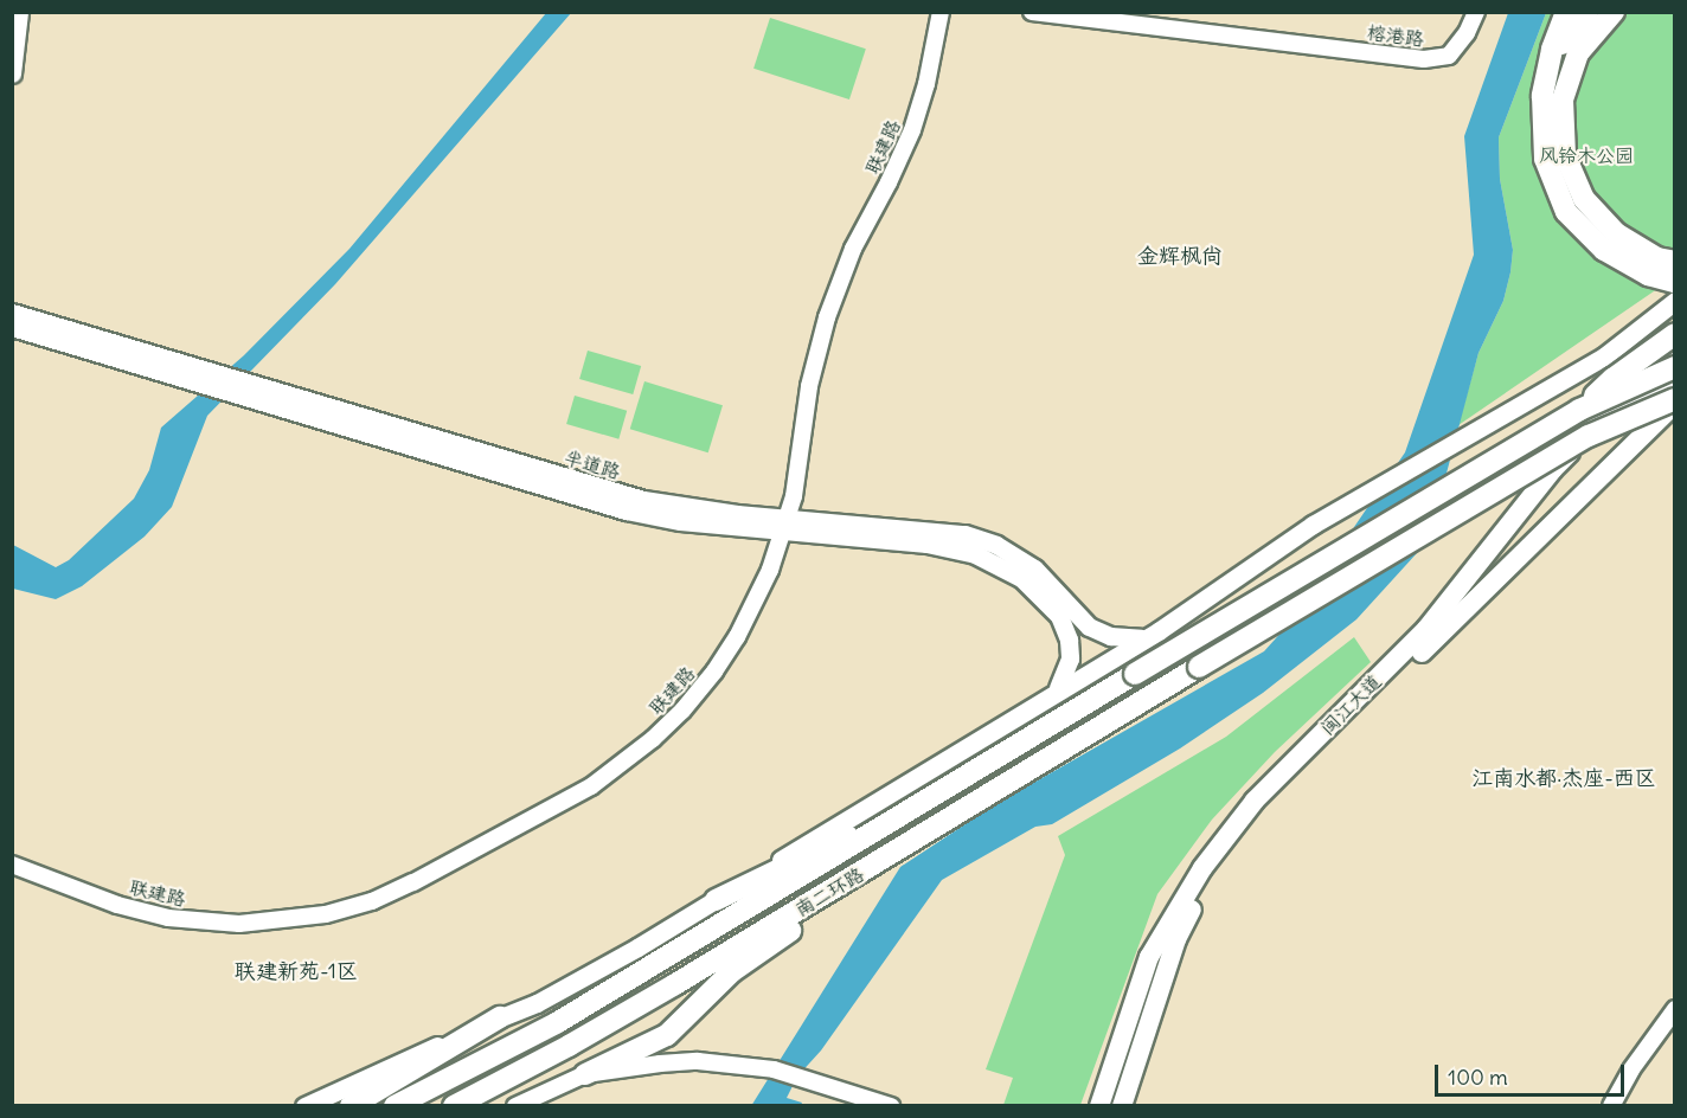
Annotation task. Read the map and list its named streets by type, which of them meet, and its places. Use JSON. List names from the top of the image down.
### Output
{
  "streets": {
    "highway": ["南二环路"],
    "main road": ["半道路", "闽江大道"],
    "street": ["榕港路", "联建路"]
  },
  "crossings": [
    ["联建路", "半道路"]
  ],
  "districts": ["金辉枫尚", "江南水都·杰座-西区", "联建新苑-1区"],
  "parks": ["风铃木公园"],
  "scale_bar": "100 m"
}
